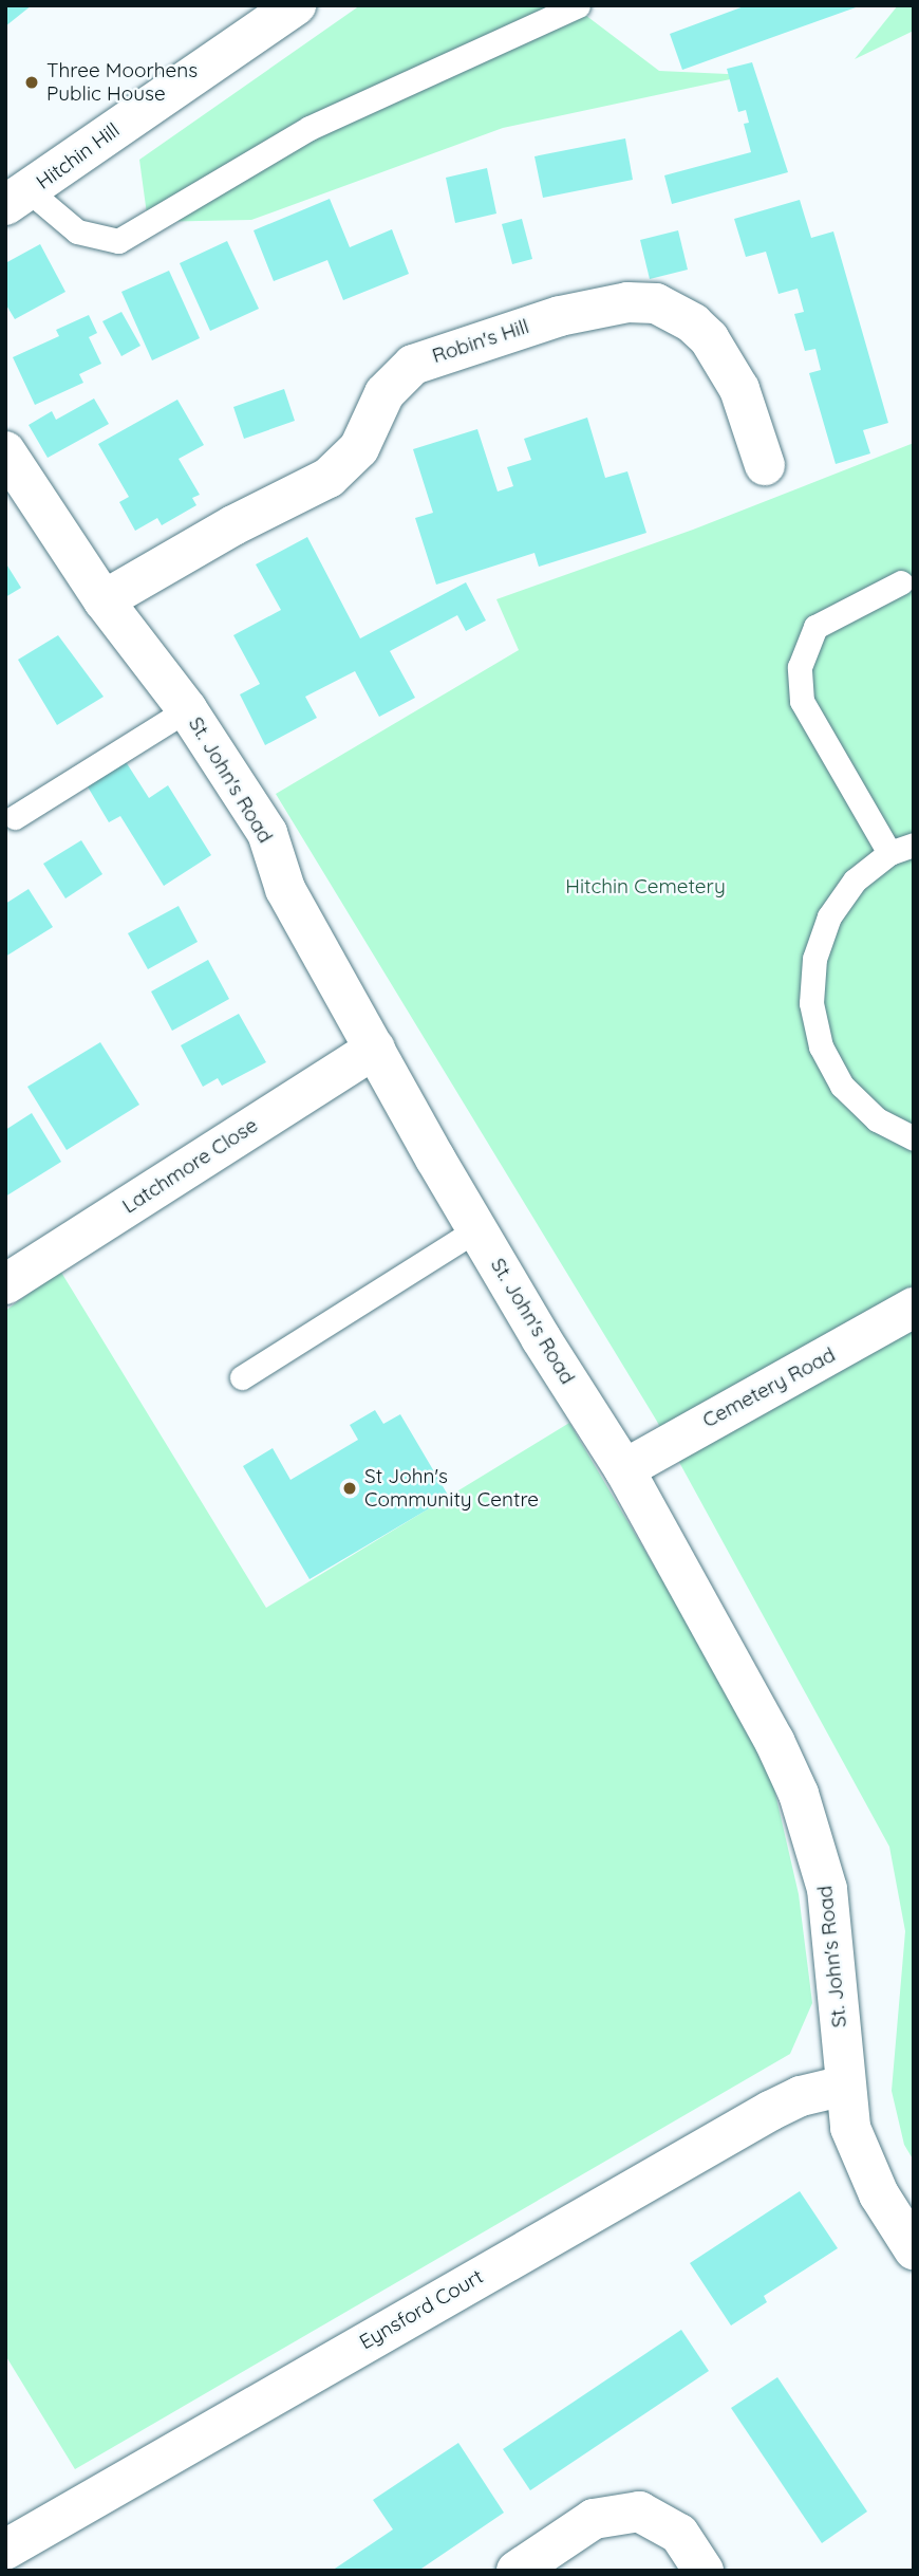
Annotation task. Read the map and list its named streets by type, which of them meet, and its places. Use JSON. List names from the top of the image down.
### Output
{
  "streets": {
    "street": [
      "Hitchin Hill",
      "Robin's Hill",
      "St. John's Road",
      "Latchmore Close",
      "Cemetery Road",
      "Eynsford Court"
    ]
  },
  "crossings": [
    ["Robin's Hill", "St. John's Road"],
    ["St. John's Road", "Latchmore Close"],
    ["St. John's Road", "Cemetery Road"],
    ["St. John's Road", "Eynsford Court"]
  ],
  "parks": ["Hitchin Cemetery"],
  "places": ["Three Moorhens Public House", "St John's Community Centre"]
}
